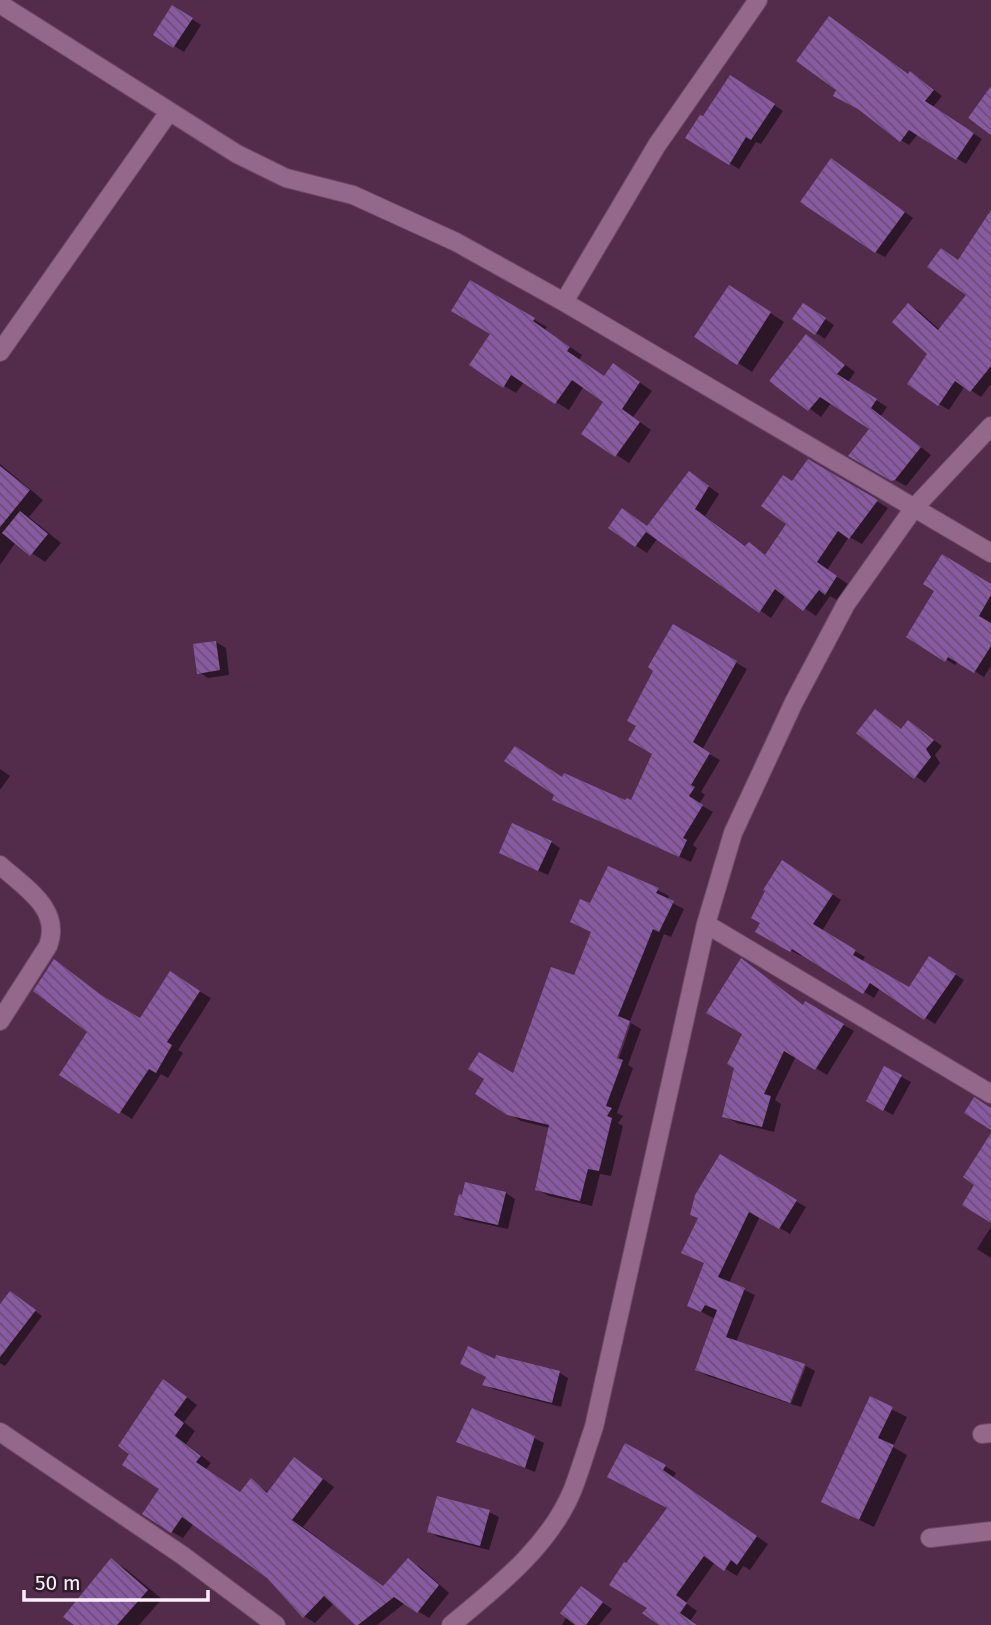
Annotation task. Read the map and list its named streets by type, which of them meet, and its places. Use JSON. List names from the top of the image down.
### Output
{
  "scale_bar": "50 m"
}
